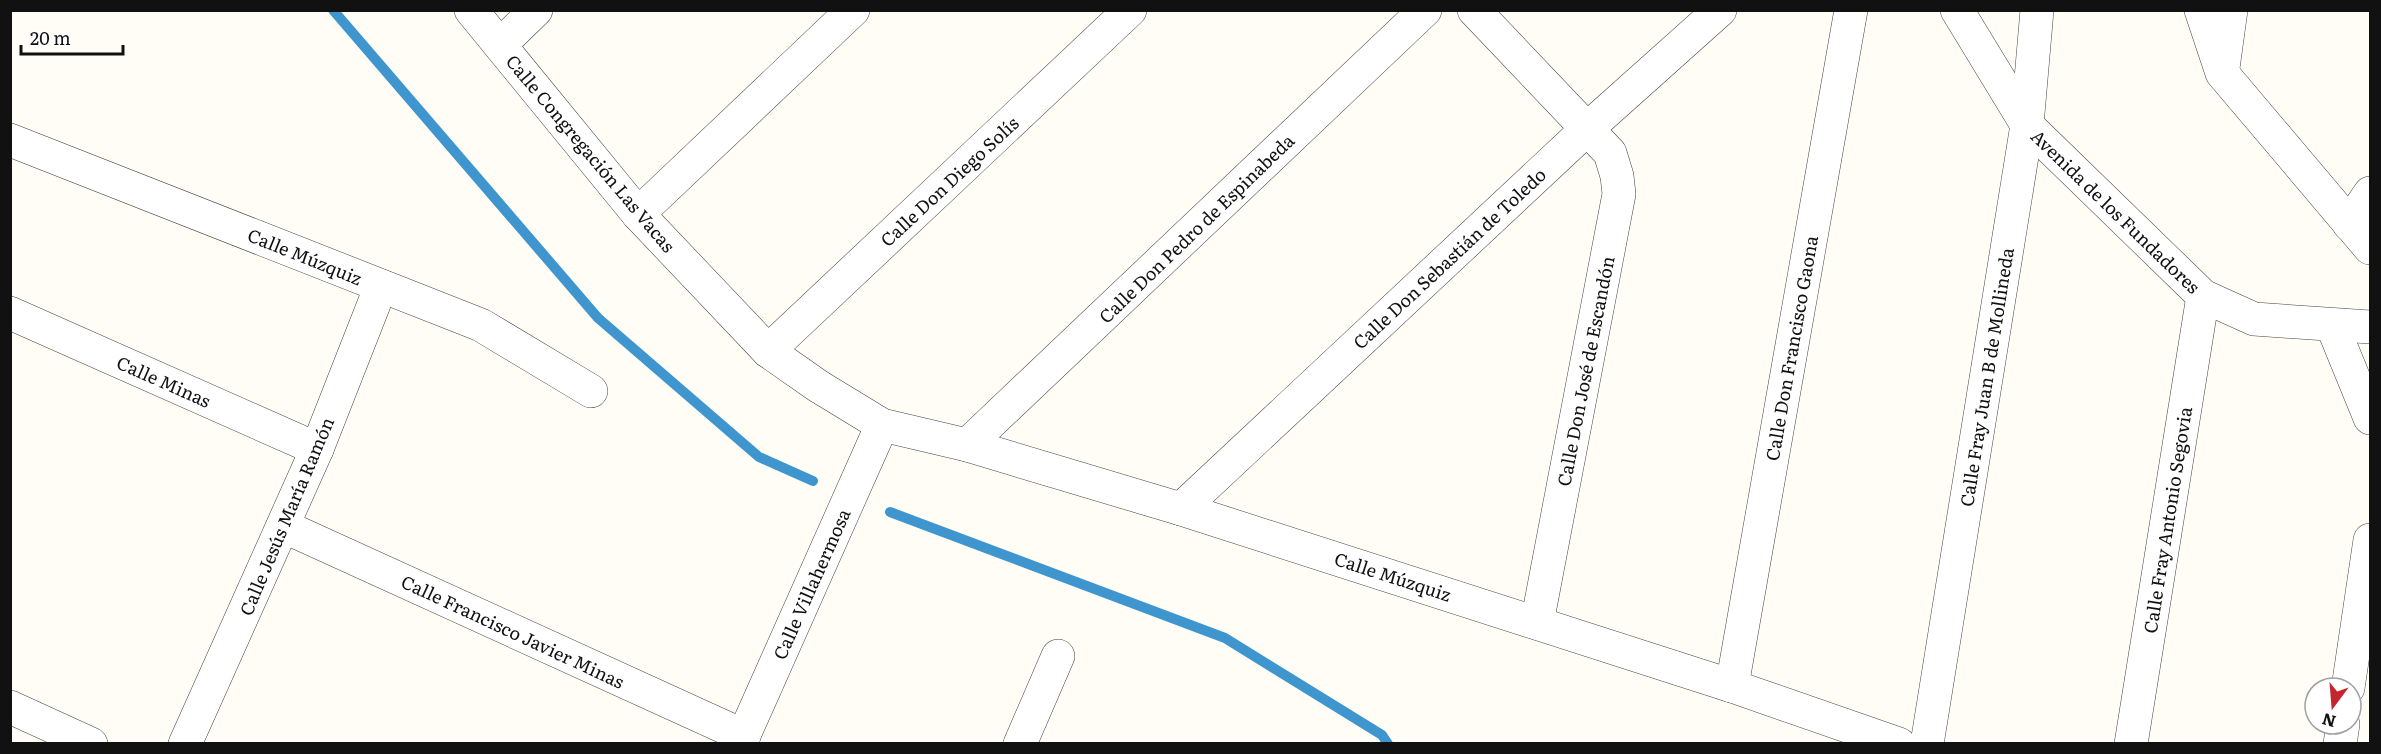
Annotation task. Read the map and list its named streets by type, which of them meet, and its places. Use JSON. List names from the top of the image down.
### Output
{
  "streets": {
    "street": [
      "Calle Congregación Las Vacas",
      "Calle Don Diego Solís",
      "Avenida de los Fundadores",
      "Calle Don Pedro de Espinabeda",
      "Calle Múzquiz",
      "Calle Don Sebastián de Toledo",
      "Calle Don Francisco Gaona",
      "Calle Don José de Escandón",
      "Calle Fray Juan B de Mollineda",
      "Calle Minas",
      "Calle Jesús María Ramón",
      "Calle Fray Antonio Segovia",
      "Calle Villahermosa",
      "Calle Francisco Javier Minas"
    ]
  },
  "crossings": [
    ["Calle Congregación Las Vacas", "Calle Don Diego Solís"],
    ["Calle Congregación Las Vacas", "Calle Múzquiz"],
    ["Calle Congregación Las Vacas", "Calle Villahermosa"],
    ["Avenida de los Fundadores", "Calle Fray Juan B de Mollineda"],
    ["Avenida de los Fundadores", "Calle Fray Antonio Segovia"],
    ["Calle Don Pedro de Espinabeda", "Calle Múzquiz"],
    ["Calle Múzquiz", "Calle Don Sebastián de Toledo"],
    ["Calle Múzquiz", "Calle Don Francisco Gaona"],
    ["Calle Múzquiz", "Calle Don José de Escandón"],
    ["Calle Múzquiz", "Calle Jesús María Ramón"],
    ["Calle Múzquiz", "Calle Villahermosa"],
    ["Calle Don Sebastián de Toledo", "Calle Don José de Escandón"],
    ["Calle Minas", "Calle Jesús María Ramón"],
    ["Calle Jesús María Ramón", "Calle Francisco Javier Minas"],
    ["Calle Villahermosa", "Calle Francisco Javier Minas"]
  ],
  "scale_bar": "20 m",
  "north": "bottom"
}
